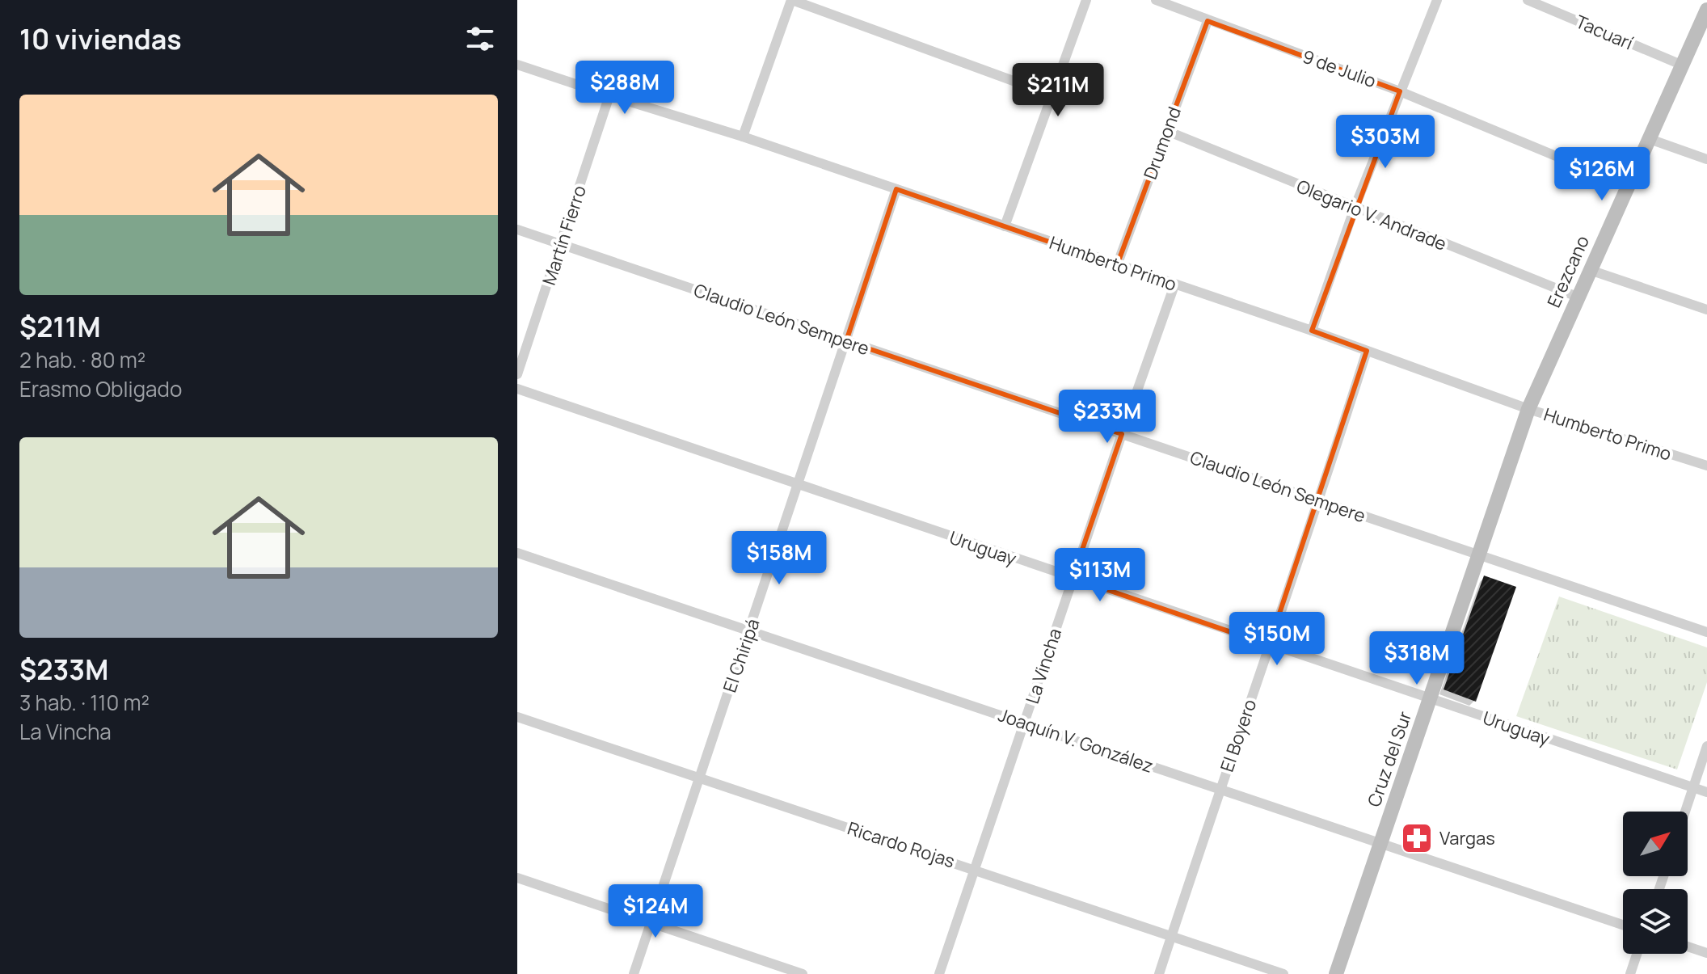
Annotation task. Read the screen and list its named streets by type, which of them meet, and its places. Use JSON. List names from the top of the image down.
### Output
{
  "streets": {
    "street": [
      "Tacuarí",
      "9 de Julio",
      "Drumond",
      "Olegario V. Andrade",
      "Martín Fierro",
      "Humberto Primo",
      "Erezcano",
      "Claudio León Sempere",
      "Uruguay",
      "El Chiripá",
      "La Vincha",
      "El Boyero",
      "Joaquín V. González",
      "Cruz del Sur",
      "Ricardo Rojas"
    ]
  },
  "crossings": [
    ["Tacuarí", "Erezcano"],
    ["9 de Julio", "Drumond"],
    ["9 de Julio", "Erezcano"],
    ["Drumond", "Olegario V. Andrade"],
    ["Drumond", "Humberto Primo"],
    ["Olegario V. Andrade", "Erezcano"],
    ["Martín Fierro", "Humberto Primo"],
    ["Martín Fierro", "Claudio León Sempere"],
    ["Humberto Primo", "Erezcano"],
    ["Humberto Primo", "El Chiripá"],
    ["Humberto Primo", "La Vincha"],
    ["Humberto Primo", "El Boyero"],
    ["Humberto Primo", "Cruz del Sur"],
    ["Erezcano", "Cruz del Sur"],
    ["Claudio León Sempere", "El Chiripá"],
    ["Claudio León Sempere", "La Vincha"],
    ["Claudio León Sempere", "El Boyero"],
    ["Claudio León Sempere", "Cruz del Sur"],
    ["Uruguay", "El Chiripá"],
    ["Uruguay", "La Vincha"],
    ["Uruguay", "El Boyero"],
    ["Uruguay", "Cruz del Sur"],
    ["El Chiripá", "Joaquín V. González"],
    ["El Chiripá", "Ricardo Rojas"],
    ["La Vincha", "Joaquín V. González"],
    ["La Vincha", "Ricardo Rojas"],
    ["El Boyero", "Joaquín V. González"],
    ["El Boyero", "Ricardo Rojas"],
    ["Joaquín V. González", "Cruz del Sur"]
  ],
  "places": {
    "pharmacy": ["Vargas"]
  },
  "north": "top right",
  "page": {
    "heading": "10 viviendas",
    "price": [
      "$288M",
      "$211M",
      "$303M",
      "$126M",
      "$233M",
      "$158M",
      "$113M",
      "$150M",
      "$318M",
      "$124M"
    ],
    "list": [
      {
        "name": "$211M",
        "note": "2 hab. · 80 m² · Erasmo Obligado"
      },
      {
        "name": "$233M",
        "note": "3 hab. · 110 m² · La Vincha"
      }
    ]
  }
}
